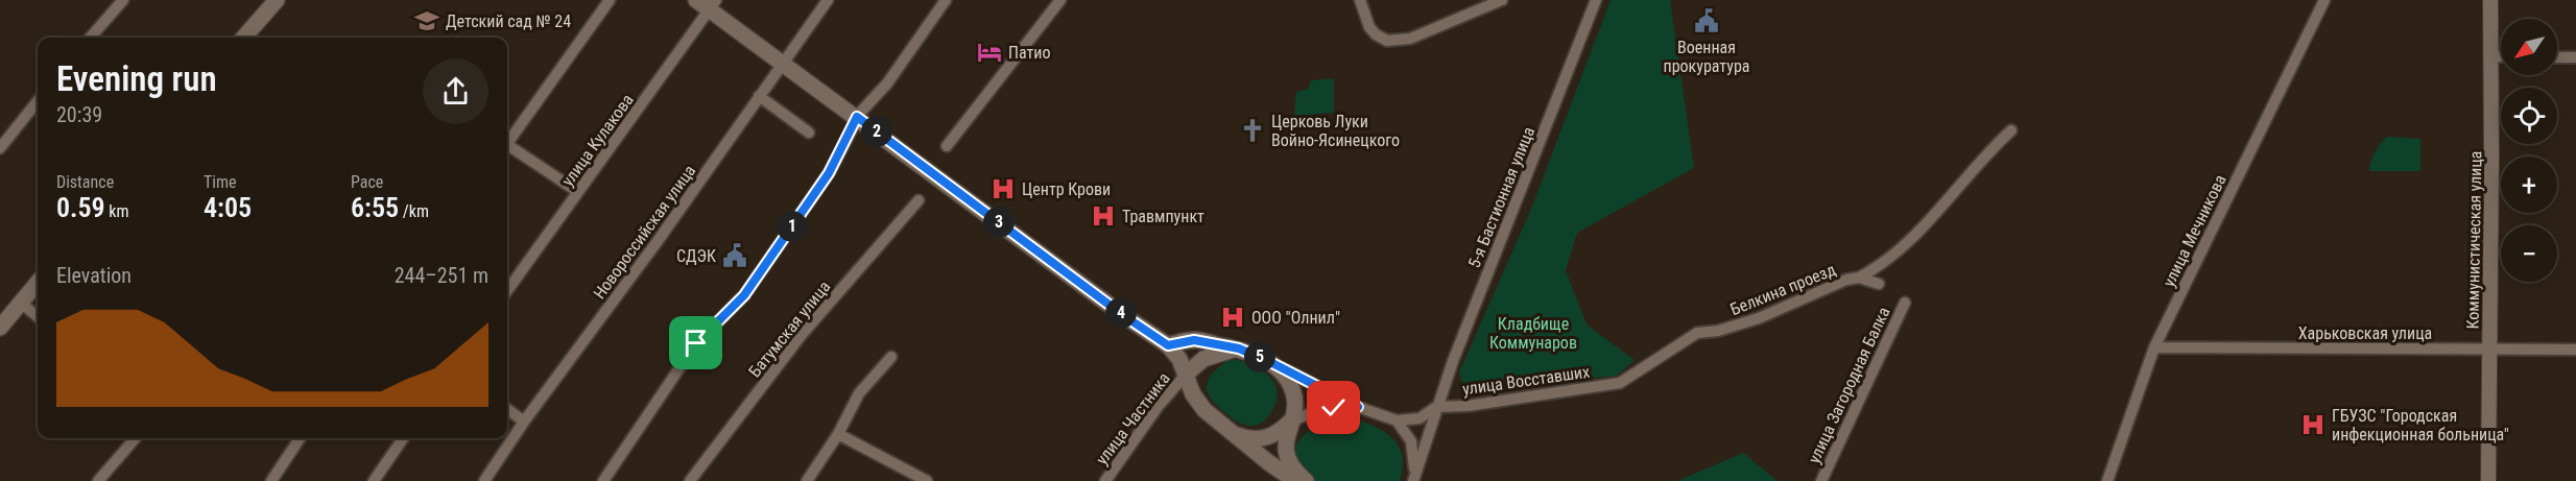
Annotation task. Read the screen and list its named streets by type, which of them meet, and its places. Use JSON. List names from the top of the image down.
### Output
{
  "streets": {
    "street": [
      "улица Кулакова",
      "5-я Бастионная улица",
      "улица Мечникова",
      "Новороссийская улица",
      "Коммунистическая улица",
      "Белкина проезд",
      "Батумская улица",
      "Харьковская улица",
      "улица Восставших",
      "улица Загородная Балка",
      "улица Частника"
    ]
  },
  "crossings": [
    ["5-я Бастионная улица", "улица Восставших"],
    ["улица Мечникова", "Харьковская улица"],
    ["Коммунистическая улица", "Харьковская улица"],
    ["Белкина проезд", "улица Восставших"]
  ],
  "parks": ["Кладбище Коммунаров"],
  "places": {
    "school or university": ["Детский сад № 24"],
    "public building": ["Военная прокуратура", "СДЭК"],
    "hotel": ["Патио"],
    "church": ["Церковь Луки Войно-Ясинецкого"],
    "hospital": [
      "Центр Крови",
      "Травмпункт",
      "ООО \"Олнил\"",
      "ГБУЗС \"Городская инфекционная больница\""
    ]
  },
  "north": "bottom left",
  "page": {
    "map_buttons": ["+", "−"],
    "heading": ["Evening run", "20:39"],
    "pins": [
      "2",
      "3",
      "1",
      "4",
      "5"
    ],
    "stats": [
      ["Distance", "0.59 km"],
      ["Time", "4:05"],
      ["Pace", "6:55 /km"]
    ],
    "chart": ["Elevation", "244–251 m"]
  }
}
